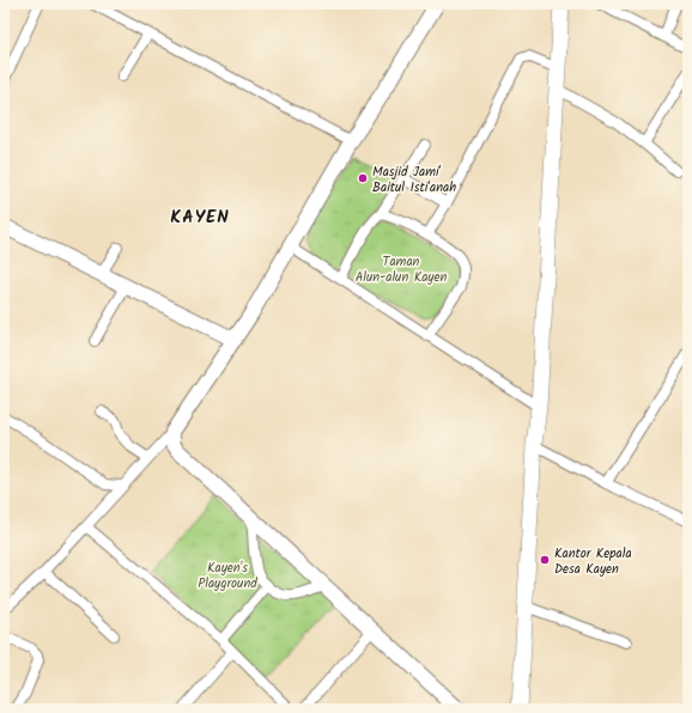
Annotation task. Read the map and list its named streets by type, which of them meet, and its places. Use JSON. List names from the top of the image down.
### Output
{
  "districts": ["KAYEN"],
  "parks": ["Taman Alun-alun Kayen", "Kayen's Playground"],
  "places": ["Masjid Jami' Baitul Isti'anah", "Kantor Kepala Desa Kayen"]
}
